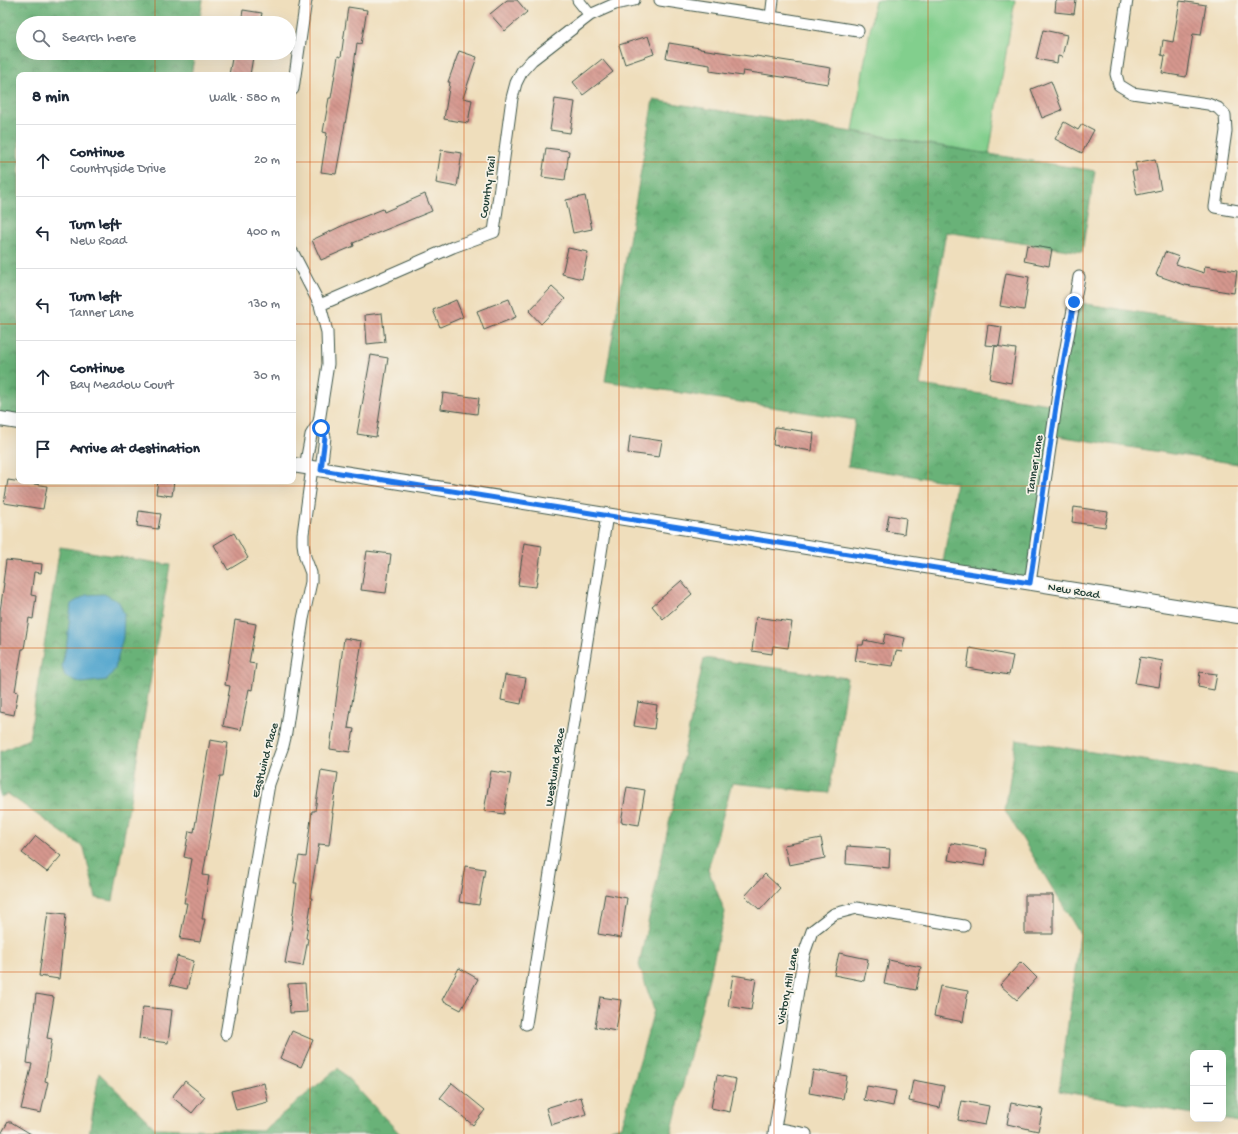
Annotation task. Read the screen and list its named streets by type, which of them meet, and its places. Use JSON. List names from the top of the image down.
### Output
{
  "streets": {
    "street": [
      "Country Trail",
      "Tanner Lane",
      "New Road",
      "Eastwind Place",
      "Westwind Place",
      "Victory Hill Lane"
    ]
  },
  "crossings": [
    ["Tanner Lane", "New Road"],
    ["New Road", "Eastwind Place"],
    ["New Road", "Westwind Place"]
  ],
  "page": {
    "search": "Search here",
    "heading": ["8 min", "Walk · 580 m"],
    "list": [
      ["Continue", "Countryside Drive", "20 m"],
      ["Turn left", "New Road", "400 m"],
      ["Turn left", "Tanner Lane", "130 m"],
      ["Continue", "Bay Meadow Court", "30 m"],
      "Arrive at destination"
    ],
    "map_buttons": ["+", "−"]
  }
}
